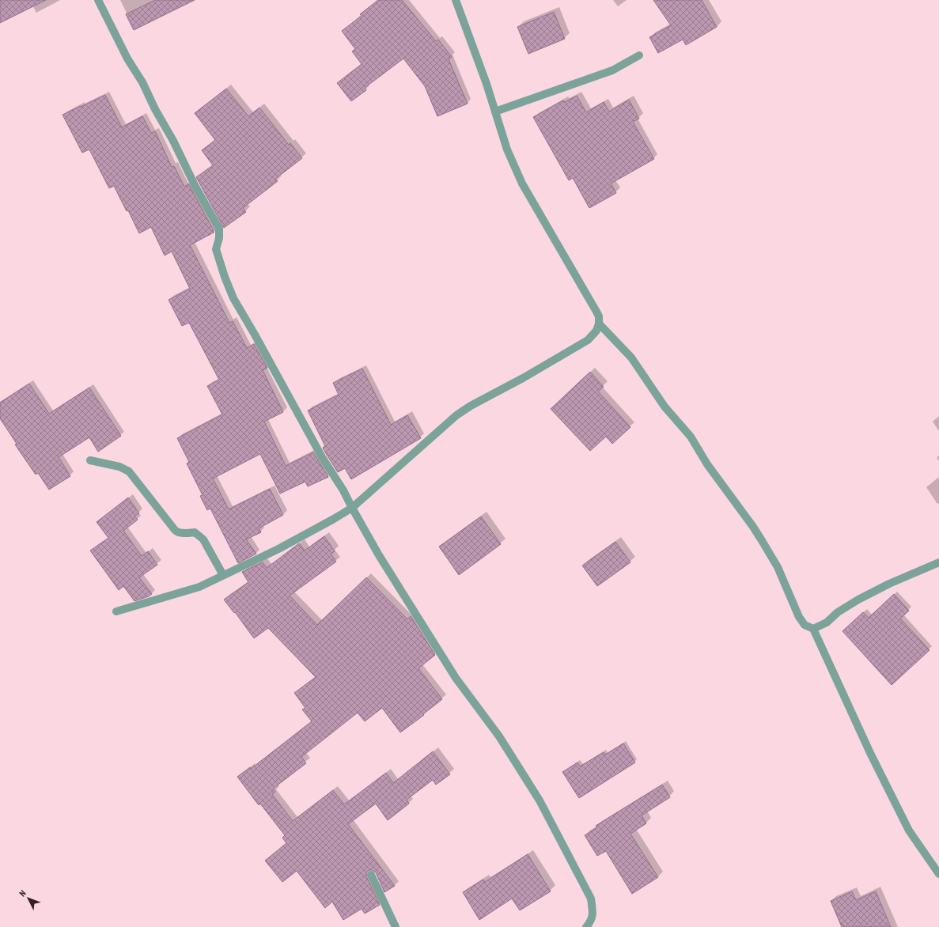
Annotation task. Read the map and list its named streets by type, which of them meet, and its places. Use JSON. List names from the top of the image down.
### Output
{
  "north": "top left"
}
